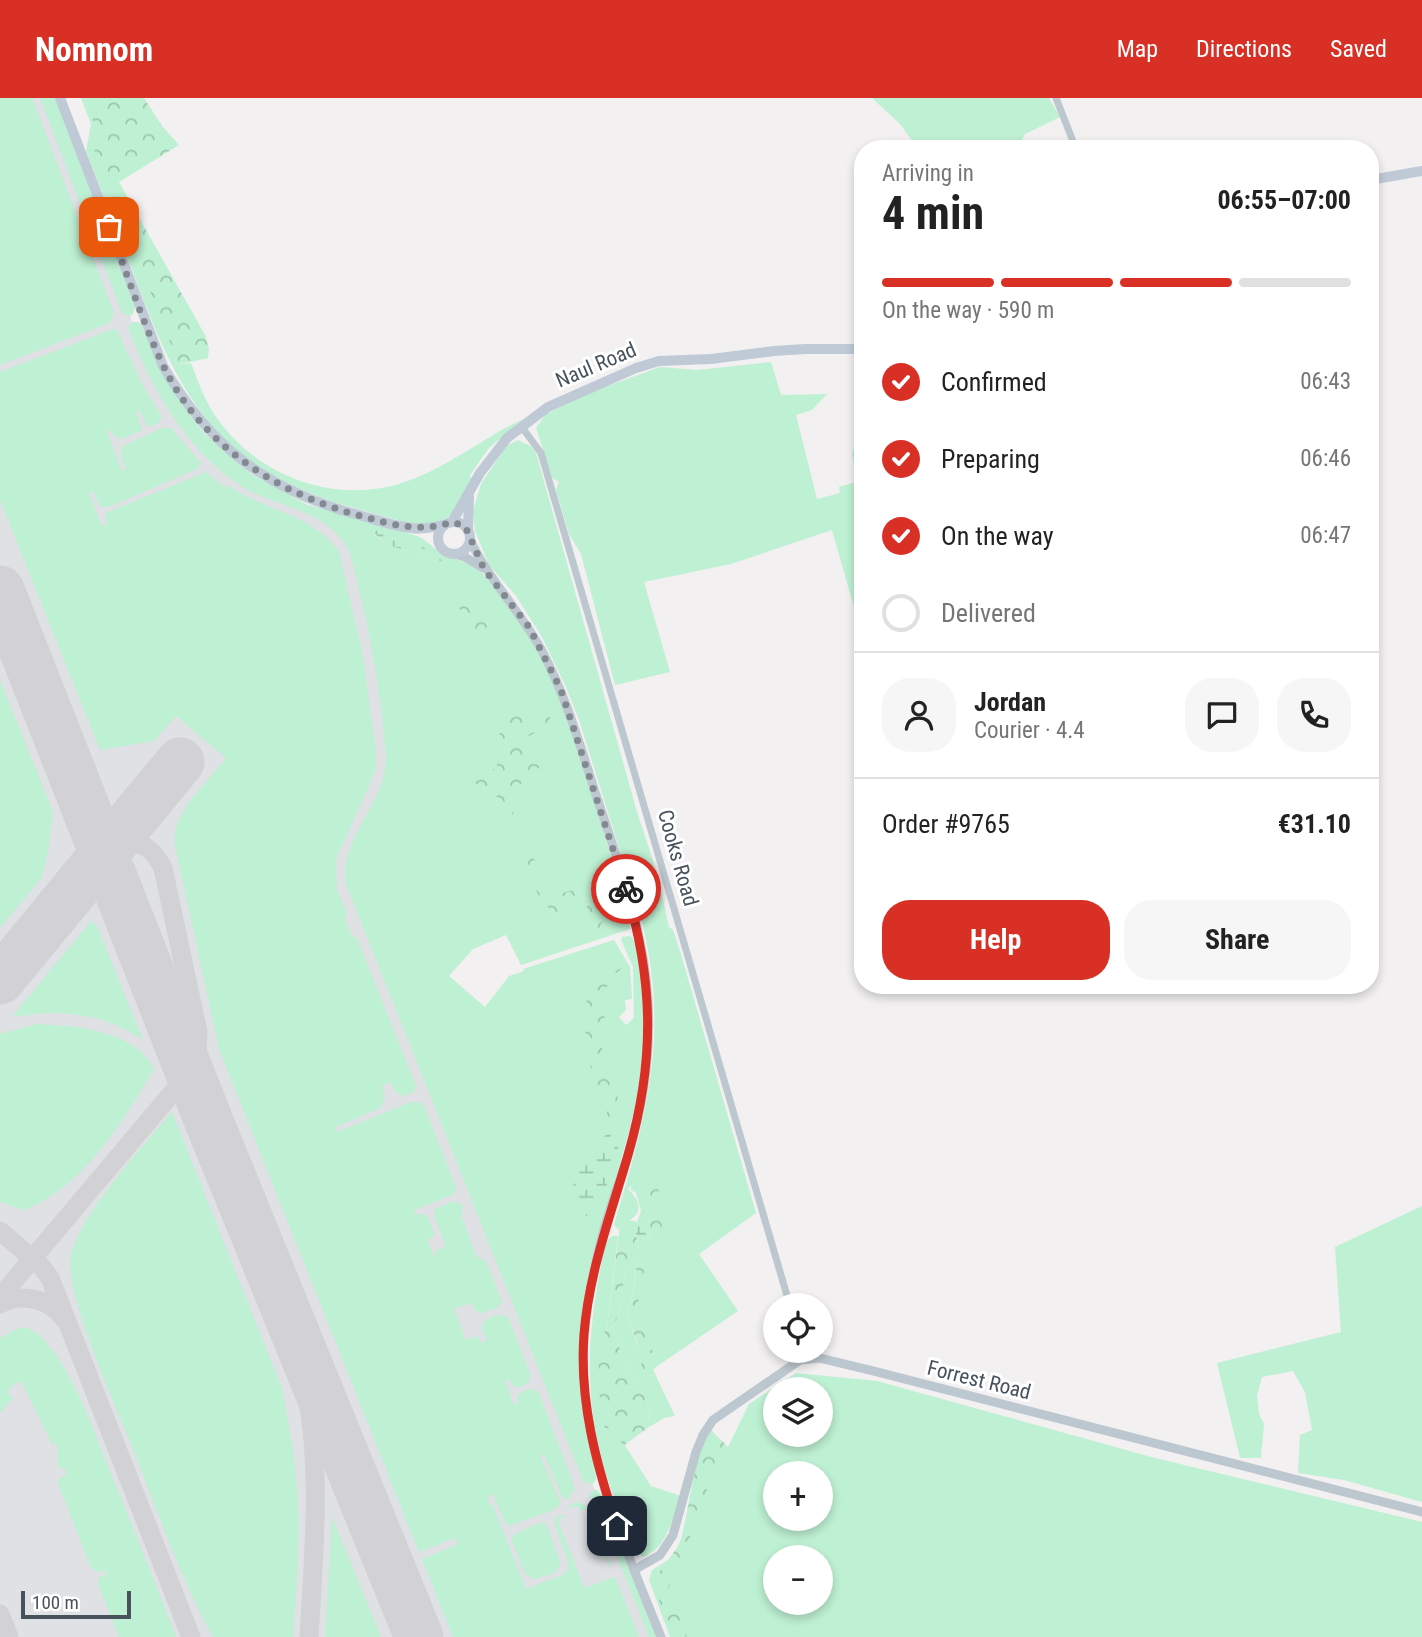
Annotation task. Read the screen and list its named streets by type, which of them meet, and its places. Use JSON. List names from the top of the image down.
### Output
{
  "streets": {
    "main road": ["Naul Road"],
    "street": ["Cooks Road", "Forrest Road"]
  },
  "crossings": [
    ["Naul Road", "Cooks Road"],
    ["Naul Road", "Forrest Road"]
  ],
  "scale_bar": "100 m",
  "page": {
    "header": "Nomnom",
    "nav": ["Map", "Directions", "Saved"],
    "heading": ["4 min", "Arriving in", "06:55–07:00"],
    "panel": [
      "Jordan",
      "Courier · 4.4",
      "Order #9765",
      "€31.10"
    ],
    "bar": "On the way · 590 m",
    "list": [
      ["Confirmed", "06:43"],
      ["Preparing", "06:46"],
      ["On the way", "06:47"],
      "Delivered"
    ],
    "buttons": ["Help", "Share"],
    "map_buttons": ["+", "−"],
    "scale": "100 m"
  }
}
